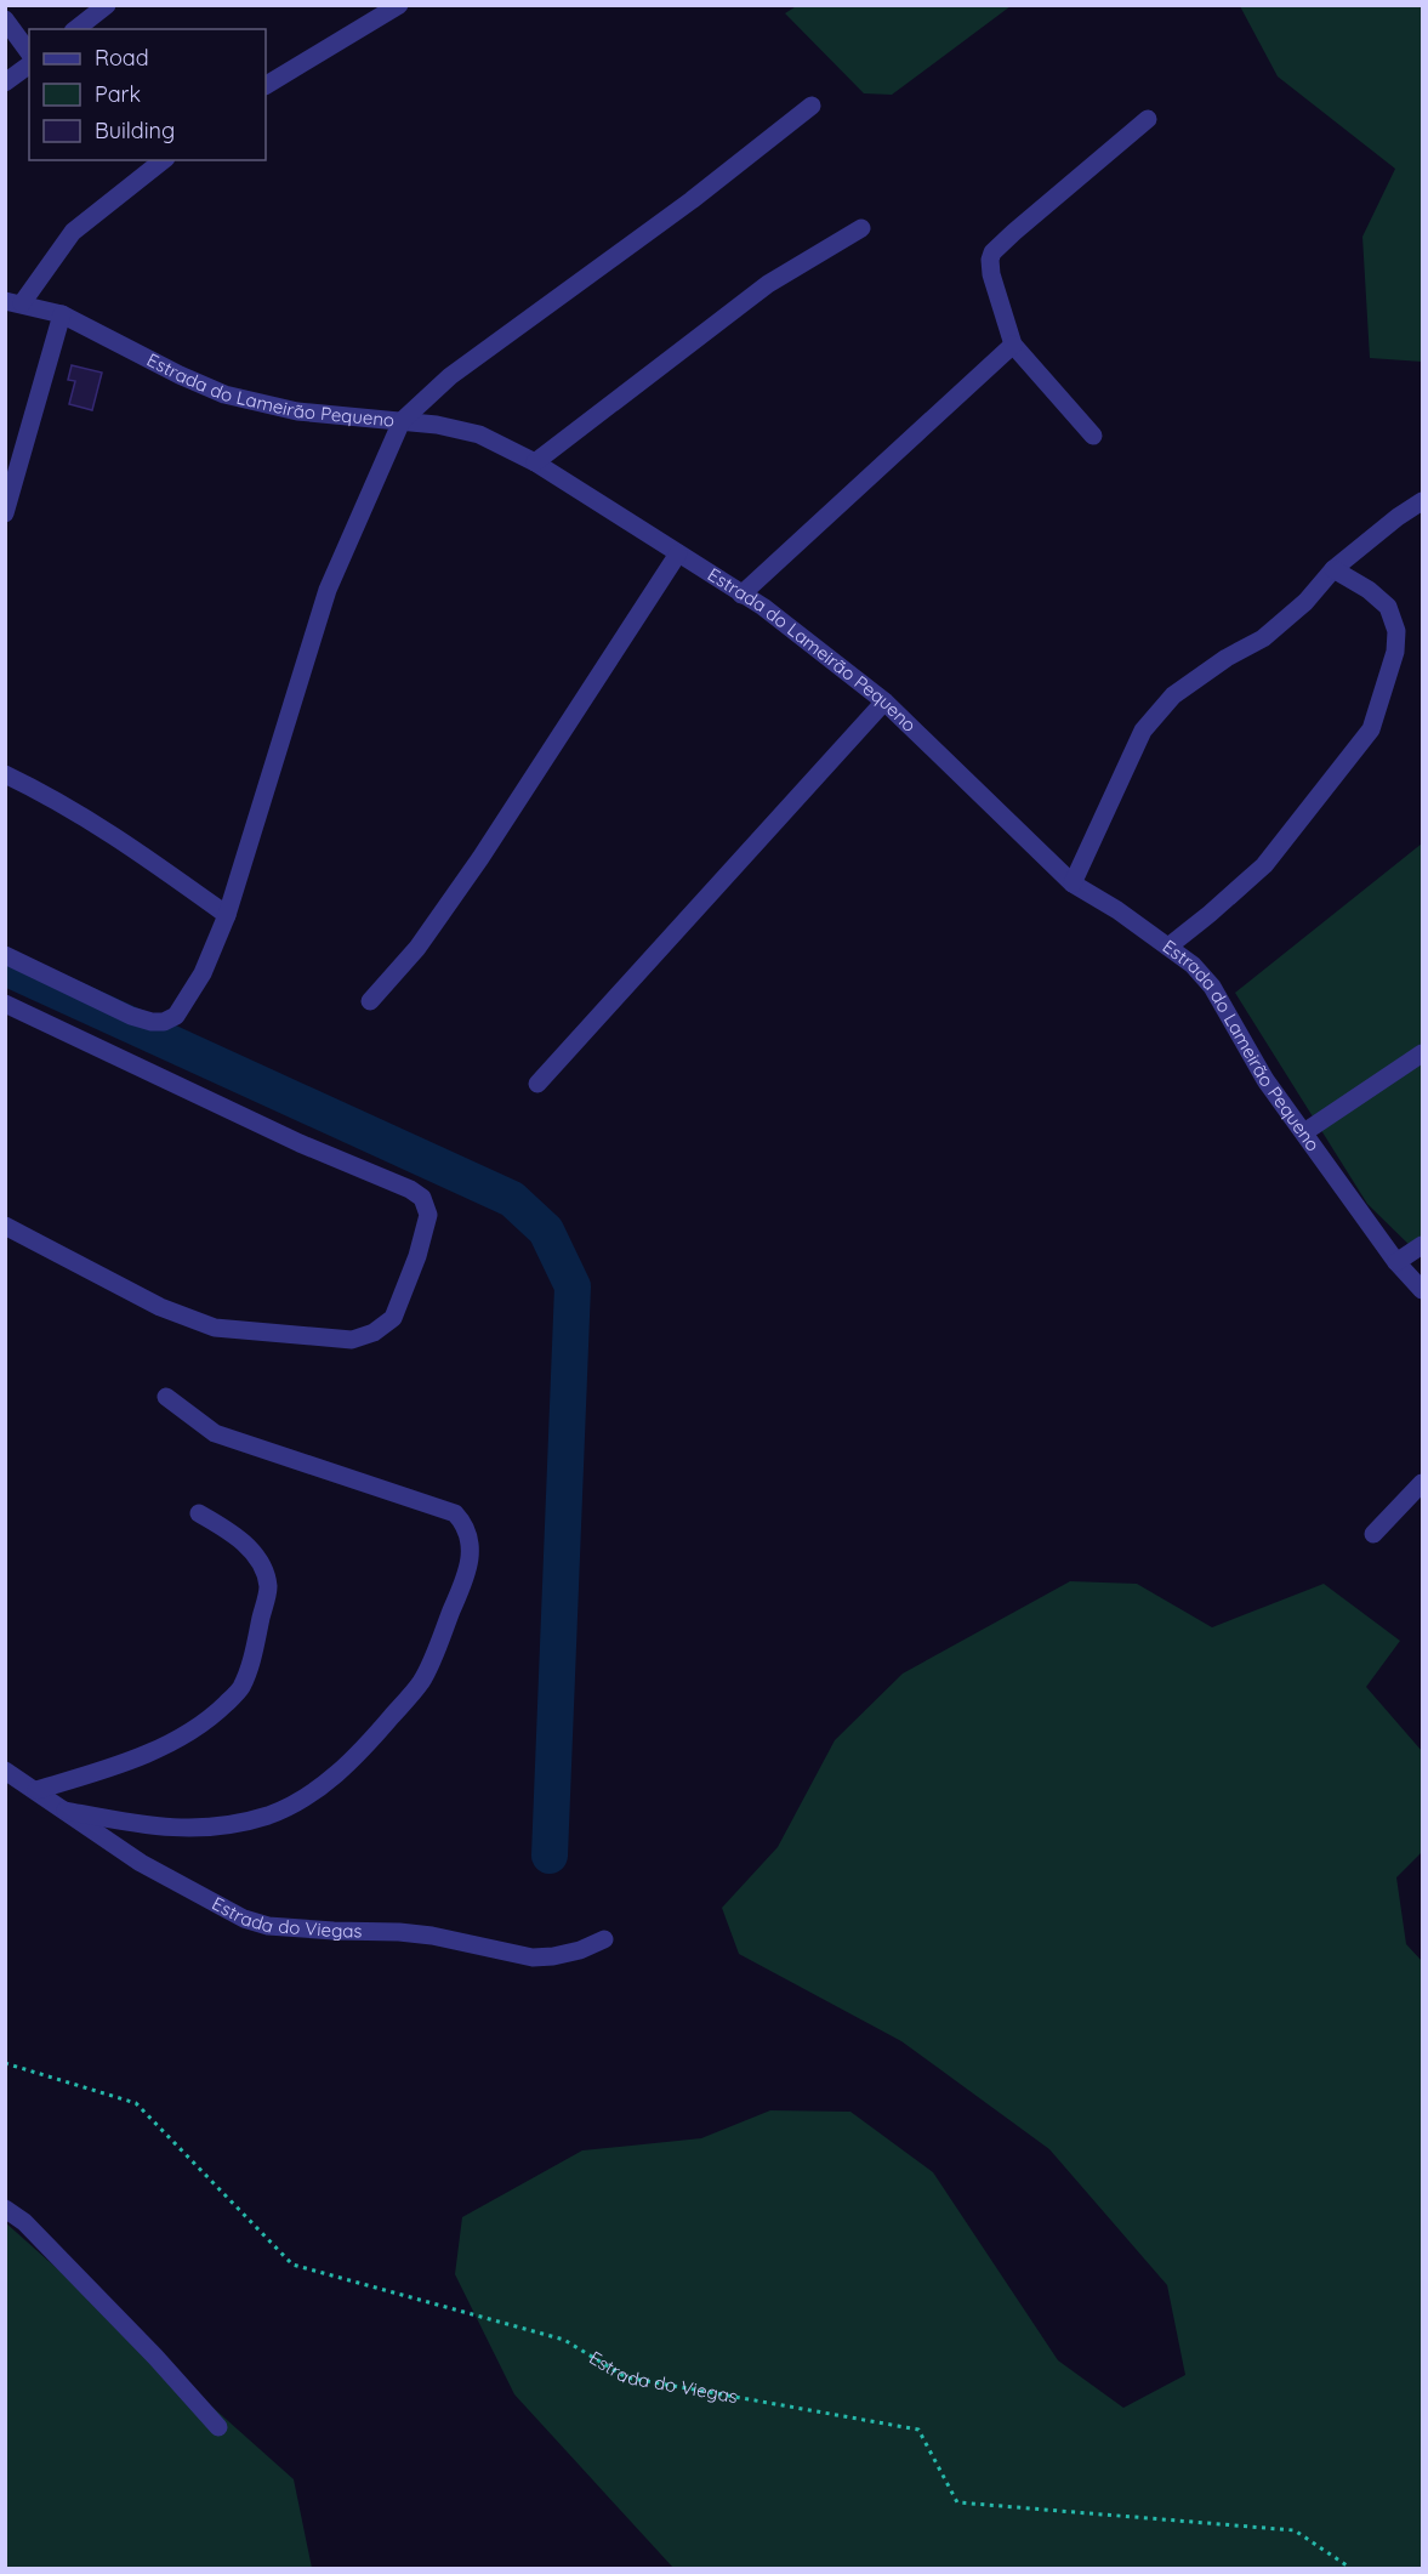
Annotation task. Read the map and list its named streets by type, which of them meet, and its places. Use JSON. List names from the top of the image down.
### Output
{
  "streets": {
    "street": ["Estrada do Lameirão Pequeno", "Estrada do Viegas"]
  },
  "legend": ["Road", "Park", "Building"]
}
